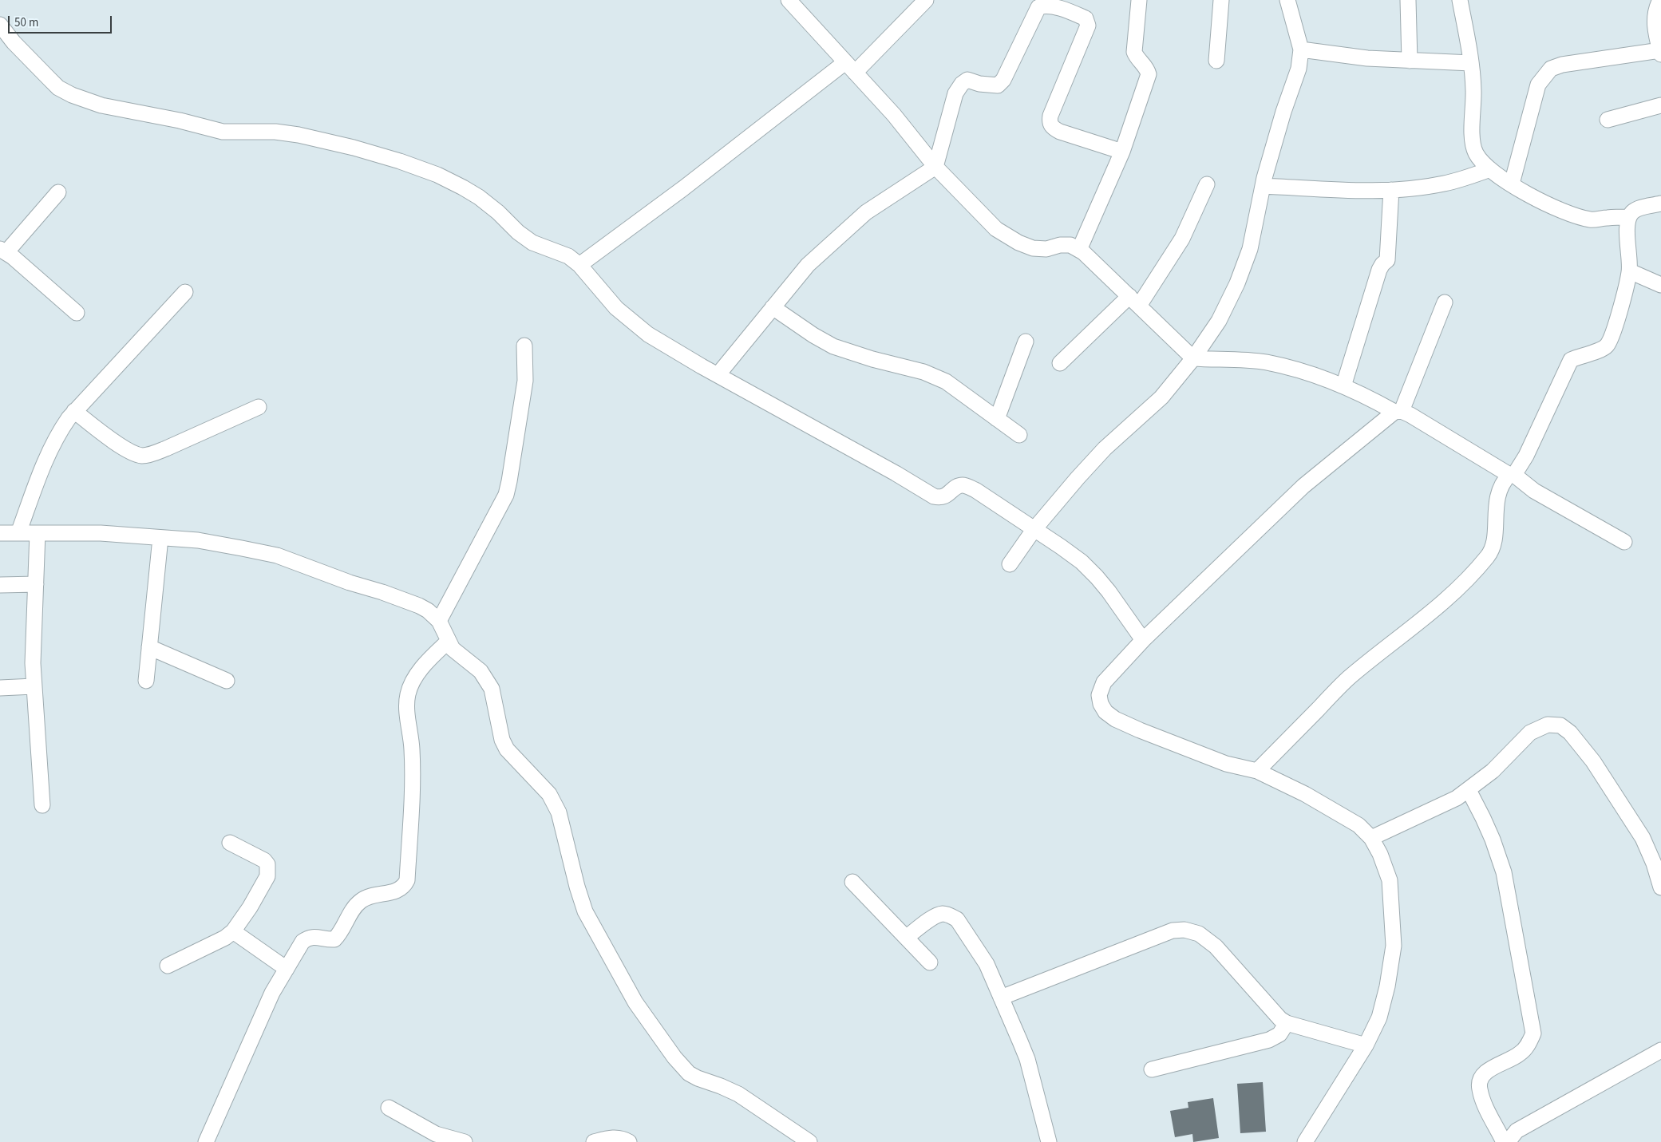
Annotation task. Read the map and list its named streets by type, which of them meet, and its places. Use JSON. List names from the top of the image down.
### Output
{
  "scale_bar": "50 m"
}
